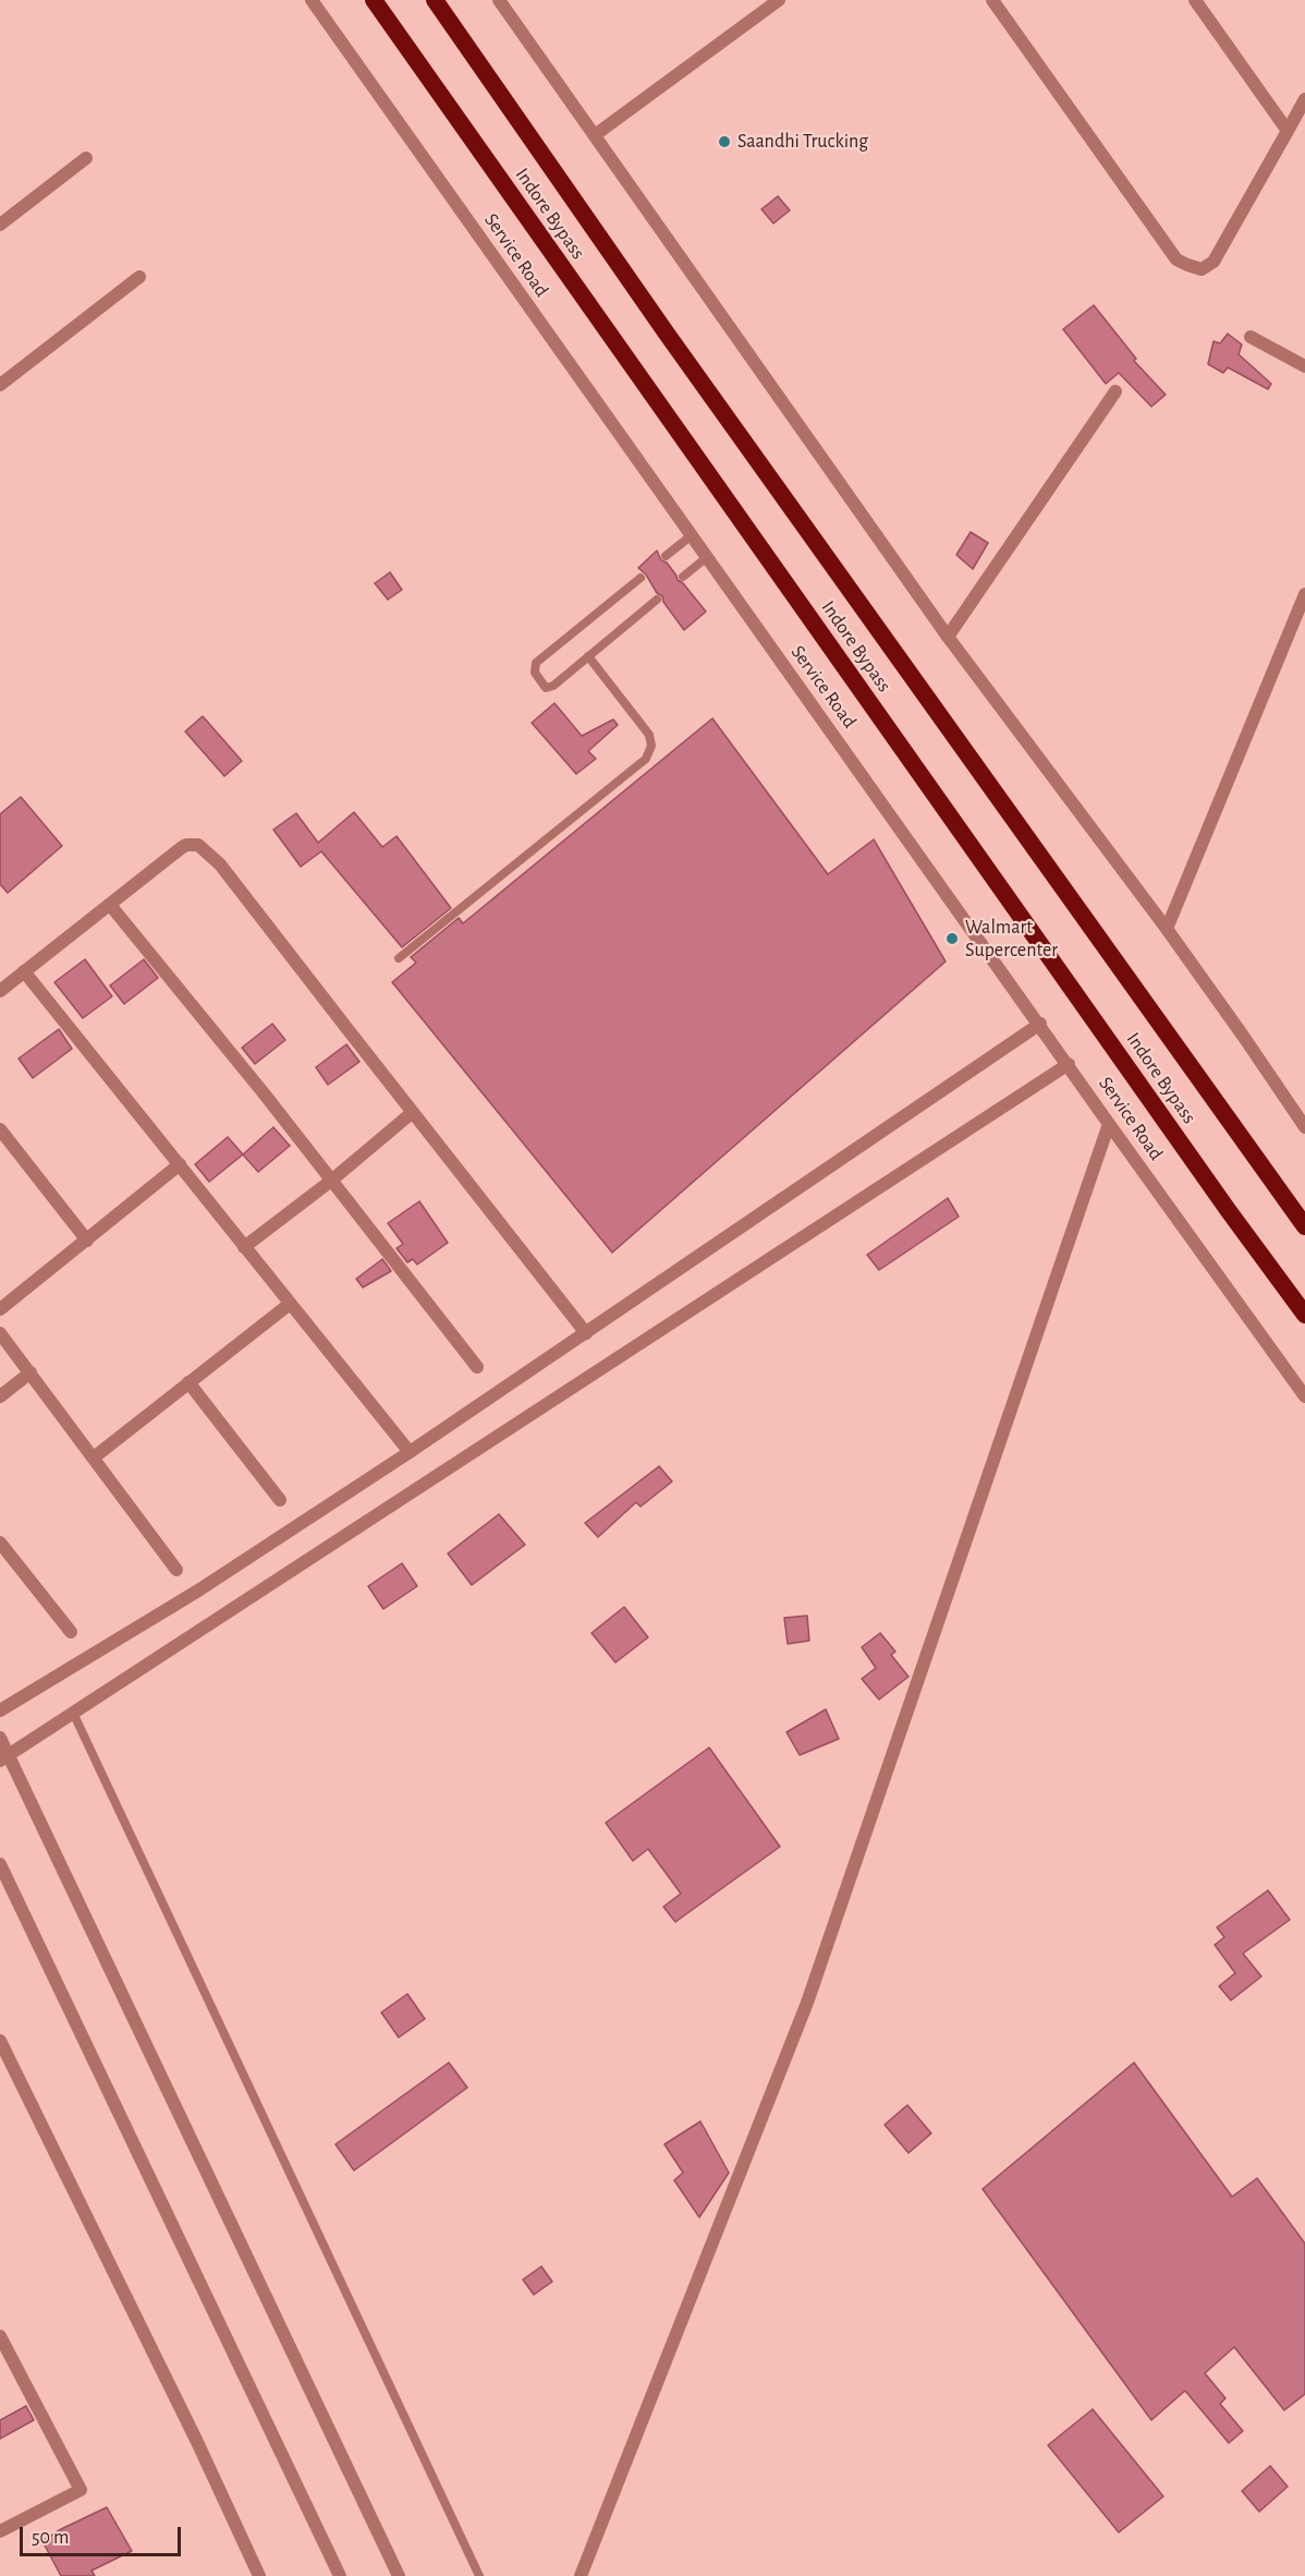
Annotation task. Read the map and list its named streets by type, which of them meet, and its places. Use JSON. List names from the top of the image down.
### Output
{
  "streets": {
    "highway": ["Indore Bypass"],
    "street": ["Service Road"]
  },
  "places": ["Saandhi Trucking", "Walmart Supercenter"],
  "scale_bar": "50 m"
}
